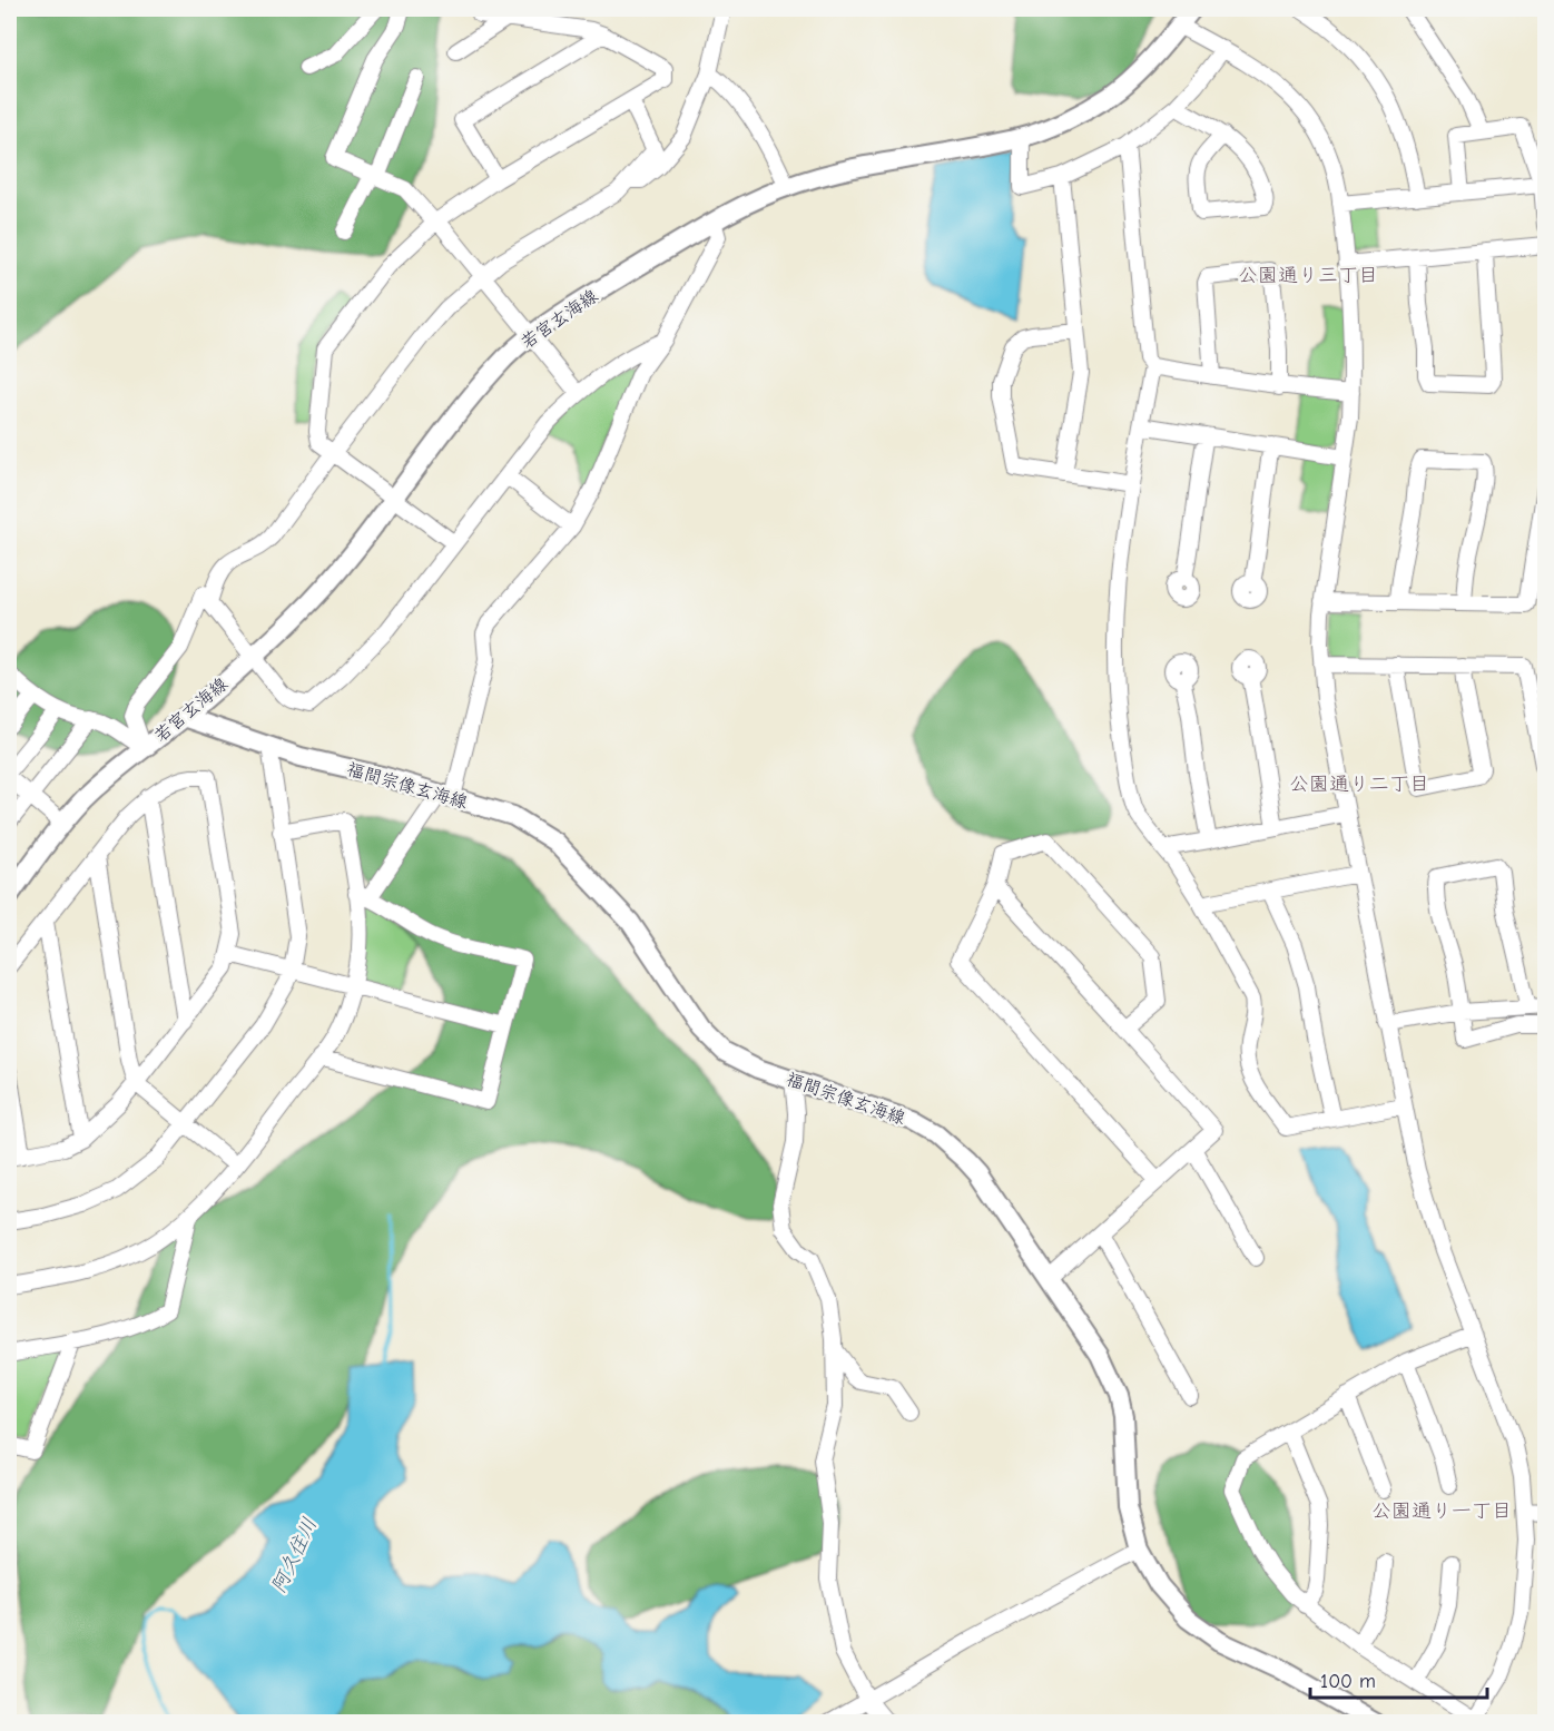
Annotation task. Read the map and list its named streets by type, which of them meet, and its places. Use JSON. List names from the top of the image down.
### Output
{
  "streets": {
    "main road": ["若宮玄海線", "福間宗像玄海線"]
  },
  "crossings": [
    ["若宮玄海線", "福間宗像玄海線"]
  ],
  "districts": ["公園通り三丁目", "公園通り二丁目", "公園通り一丁目"],
  "water": ["阿久住川"],
  "scale_bar": "100 m"
}
